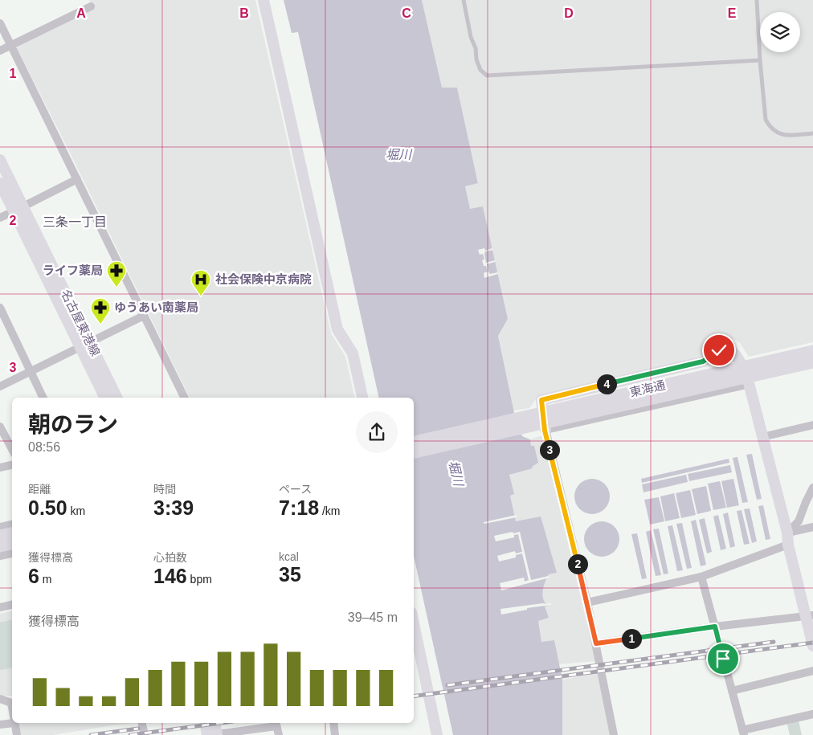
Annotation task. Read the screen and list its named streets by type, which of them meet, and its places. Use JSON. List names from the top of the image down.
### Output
{
  "streets": {
    "main road": ["東海通"],
    "street": ["名古屋東港線"]
  },
  "districts": ["三条一丁目"],
  "water": ["堀川"],
  "places": {
    "pharmacy": ["ライフ薬局", "ゆうあい南薬局"],
    "hospital": ["社会保険中京病院"]
  },
  "page": {
    "pins": [
      "4",
      "3",
      "2",
      "1"
    ],
    "heading": ["朝のラン", "08:56"],
    "stats": [
      ["距離", "0.50 km"],
      ["時間", "3:39"],
      ["ペース", "7:18 /km"],
      ["獲得標高", "6 m"],
      ["心拍数", "146 bpm"],
      ["kcal", "35"]
    ],
    "chart": ["獲得標高", "39–45 m"]
  },
  "grid": {
    "columns": [
      "A",
      "B",
      "C",
      "D",
      "E"
    ],
    "rows": ["1", "2", "3"]
  }
}
